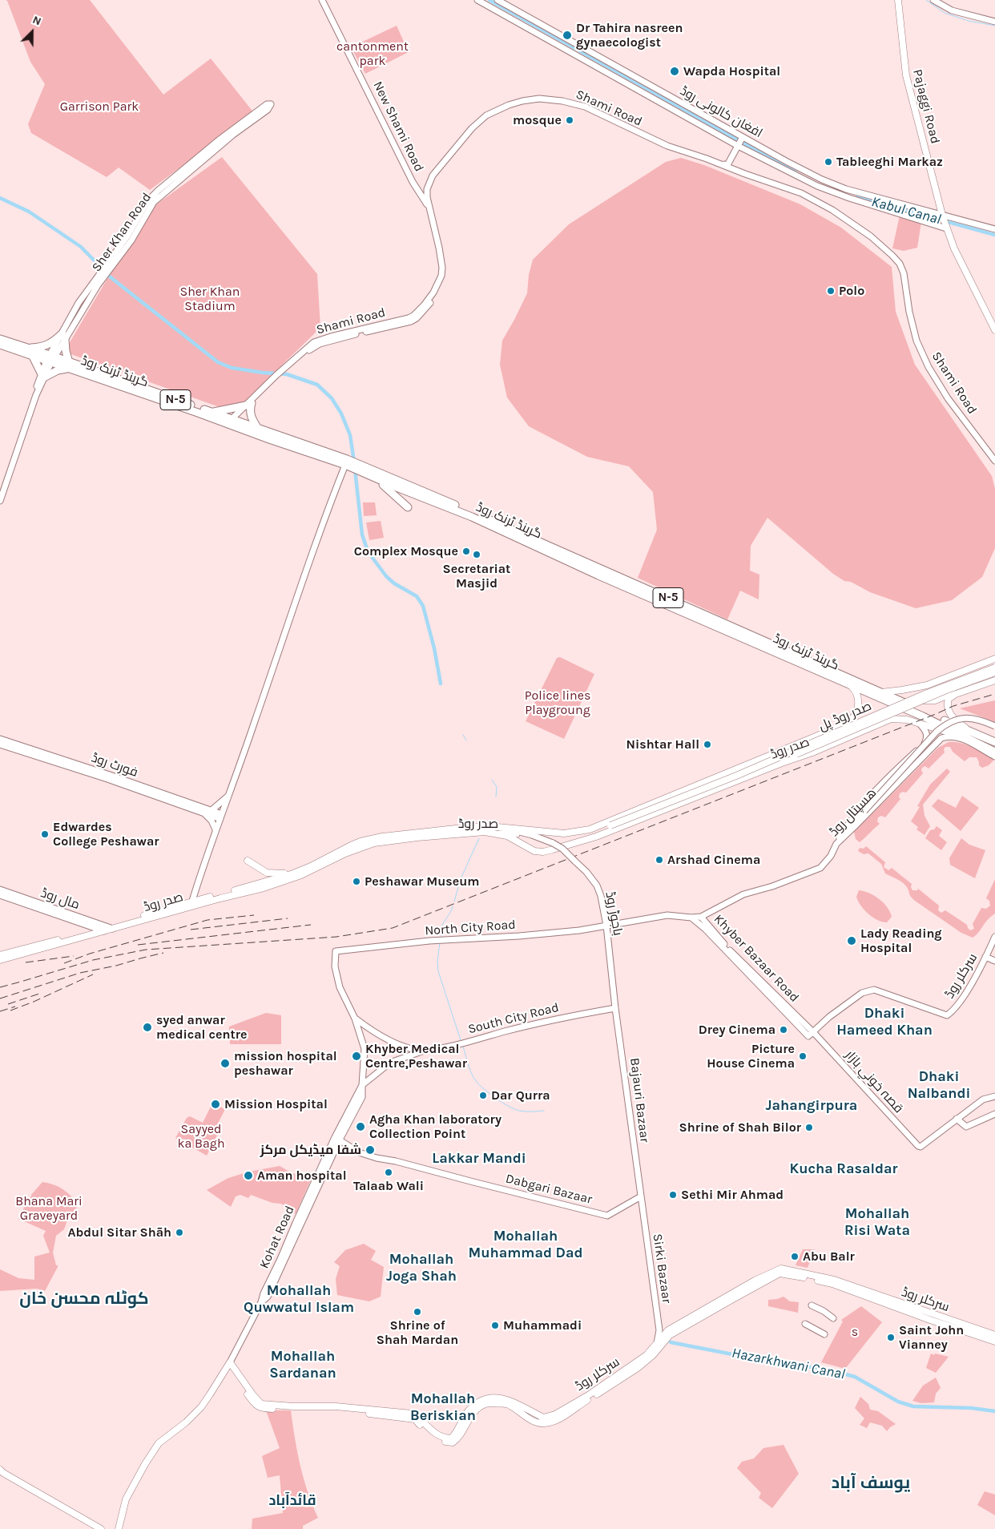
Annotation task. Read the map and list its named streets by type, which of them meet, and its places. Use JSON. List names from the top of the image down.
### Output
{
  "streets": {
    "highway": ["گرینڈ ٹرنک روڈ", "N-5"],
    "main road": [
      "Pajaggi Road",
      "صدر روڈ پل",
      "صدر روڈ",
      "سرکلر روڈ"
    ],
    "street": [
      "Shami Road",
      "افغان کالونی روڈ",
      "New Shami Road",
      "Sher Khan Road",
      "فورٹ روڈ",
      "ھسپتال روڈ",
      "مال روڈ",
      "باجوڑ روڈ",
      "North City Road",
      "Khyber Bazaar Road",
      "South City Road",
      "قصہ خوني بازار",
      "Bajauri Bazaar",
      "Dabgari Bazaar",
      "Sirki Bazaar"
    ]
  },
  "crossings": [
    ["Pajaggi Road", "افغان کالونی روڈ"],
    ["Shami Road", "گرینڈ ٹرنک روڈ"],
    ["Sher Khan Road", "گرینڈ ٹرنک روڈ"],
    ["گرینڈ ٹرنک روڈ", "صدر روڈ"],
    ["صدر روڈ پل", "صدر روڈ"],
    ["صدر روڈ", "ھسپتال روڈ"],
    ["صدر روڈ", "مال روڈ"],
    ["صدر روڈ", "باجوڑ روڈ"],
    ["ھسپتال روڈ", "Khyber Bazaar Road"],
    ["باجوڑ روڈ", "North City Road"],
    ["باجوڑ روڈ", "Khyber Bazaar Road"],
    ["باجوڑ روڈ", "South City Road"],
    ["باجوڑ روڈ", "Bajauri Bazaar"],
    ["North City Road", "Khyber Bazaar Road"],
    ["North City Road", "South City Road"],
    ["Khyber Bazaar Road", "سرکلر روڈ"],
    ["Khyber Bazaar Road", "قصہ خوني بازار"],
    ["سرکلر روڈ", "قصہ خوني بازار"],
    ["سرکلر روڈ", "Sirki Bazaar"],
    ["South City Road", "Bajauri Bazaar"],
    ["Bajauri Bazaar", "Dabgari Bazaar"],
    ["Bajauri Bazaar", "Sirki Bazaar"],
    ["Dabgari Bazaar", "Sirki Bazaar"]
  ],
  "districts": [
    "Dhaki Hameed Khan",
    "Dhaki Nalbandi",
    "Jahangirpura",
    "Lakkar Mandi",
    "Kucha Rasaldar",
    "Mohallah Risi Wata",
    "Mohallah Muhammad Dad",
    "Mohallah Joga Shah",
    "Mohallah Quwwatul Islam",
    "کوٹلہ محسن خان",
    "Mohallah Sardanan",
    "Mohallah Beriskian",
    "یوسف آباد",
    "قائدآباد"
  ],
  "water": ["Kabul Canal", "Hazarkhwani Canal"],
  "parks": [
    "cantonment park",
    "Garrison Park",
    "Sher Khan Stadium",
    "Police lines Playgroung",
    "Sayyed ka Bagh",
    "Bhana Mari Graveyard",
    "s"
  ],
  "places": [
    "Dr Tahira nasreen gynaecologist",
    "Wapda Hospital",
    "mosque",
    "Tableeghi Markaz",
    "Polo",
    "Complex Mosque",
    "Secretariat Masjid",
    "Nishtar Hall",
    "Edwardes College Peshawar",
    "Arshad Cinema",
    "Peshawar Museum",
    "Lady Reading Hospital",
    "syed anwar medical centre",
    "Drey Cinema",
    "Khyber Medical Centre,Peshawar",
    "Picture House Cinema",
    "mission hospital peshawar",
    "Dar Qurra",
    "Mission Hospital",
    "Agha Khan laboratory Collection Point",
    "Shrine of Shah Bilor",
    "شفا میڈیکل مركز",
    "Talaab Wali",
    "Aman hospital",
    "Sethi Mir Ahmad",
    "Abdul Sitar Shāh",
    "Abu Balr",
    "Shrine of Shah Mardan",
    "Muhammadi",
    "Saint John Vianney"
  ],
  "north": "top right"
}
